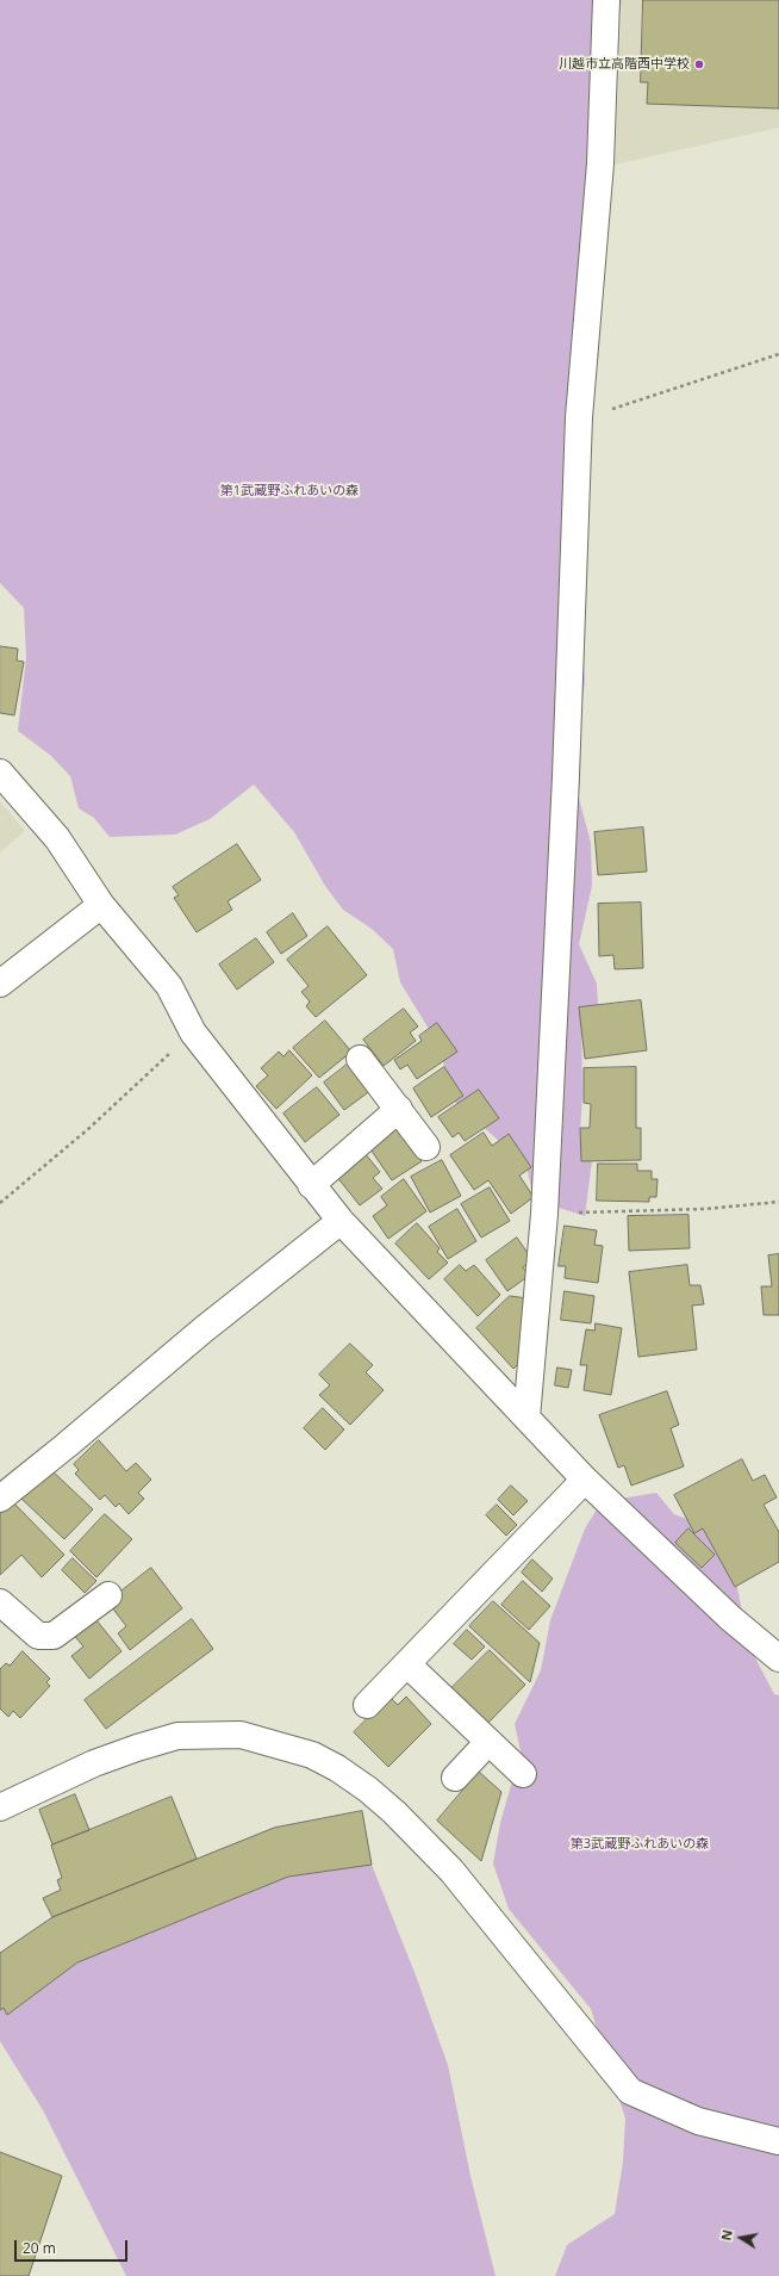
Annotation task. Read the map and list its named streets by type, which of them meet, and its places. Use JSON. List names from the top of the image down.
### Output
{
  "parks": ["第1武蔵野ふれあいの森", "第3武蔵野ふれあいの森"],
  "places": ["川越市立高階西中学校"],
  "scale_bar": "20 m",
  "north": "left"
}
